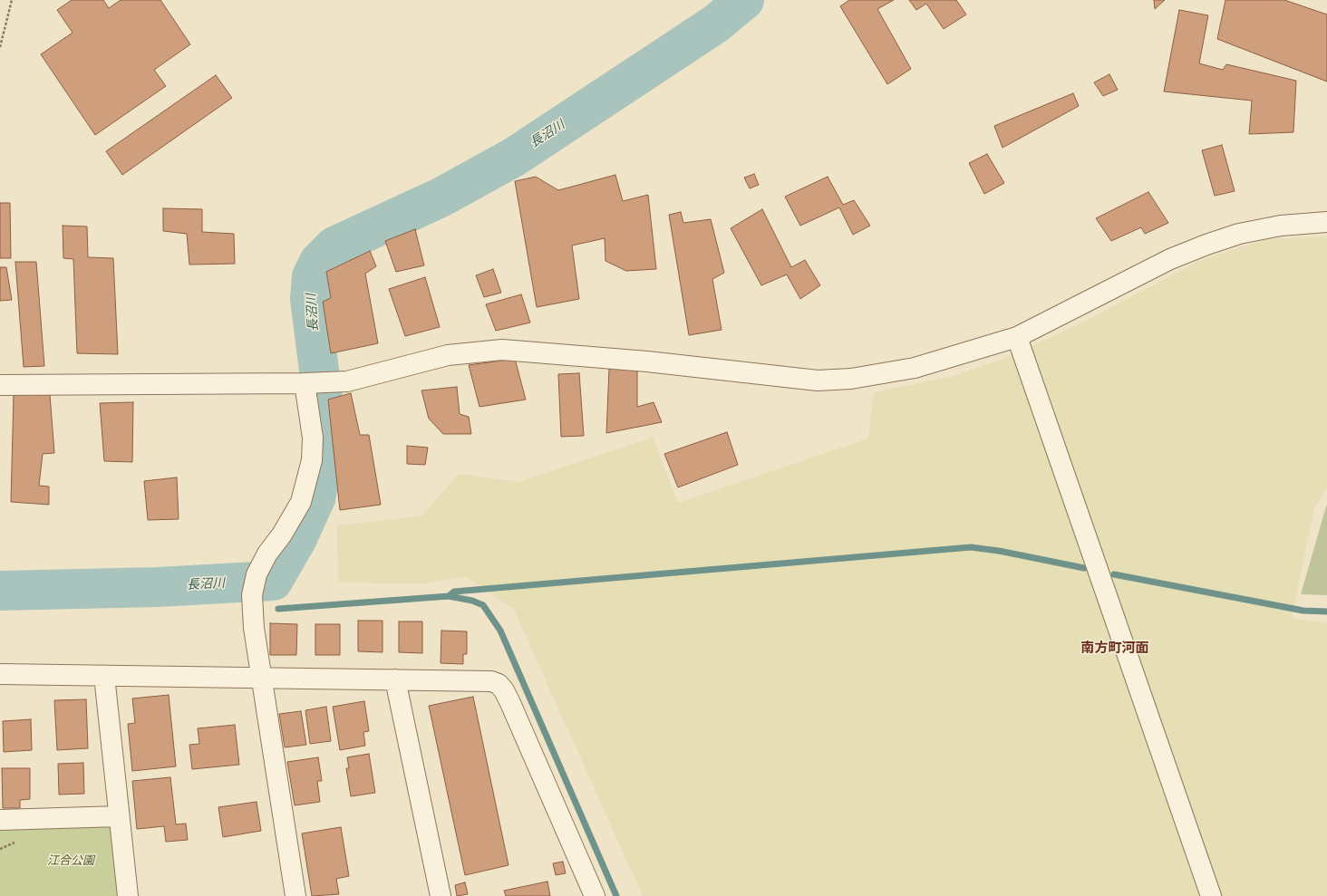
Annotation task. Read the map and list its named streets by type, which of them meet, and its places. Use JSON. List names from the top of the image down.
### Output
{
  "districts": ["南方町河面"],
  "water": ["長沼川"],
  "parks": ["江合公園"]
}
